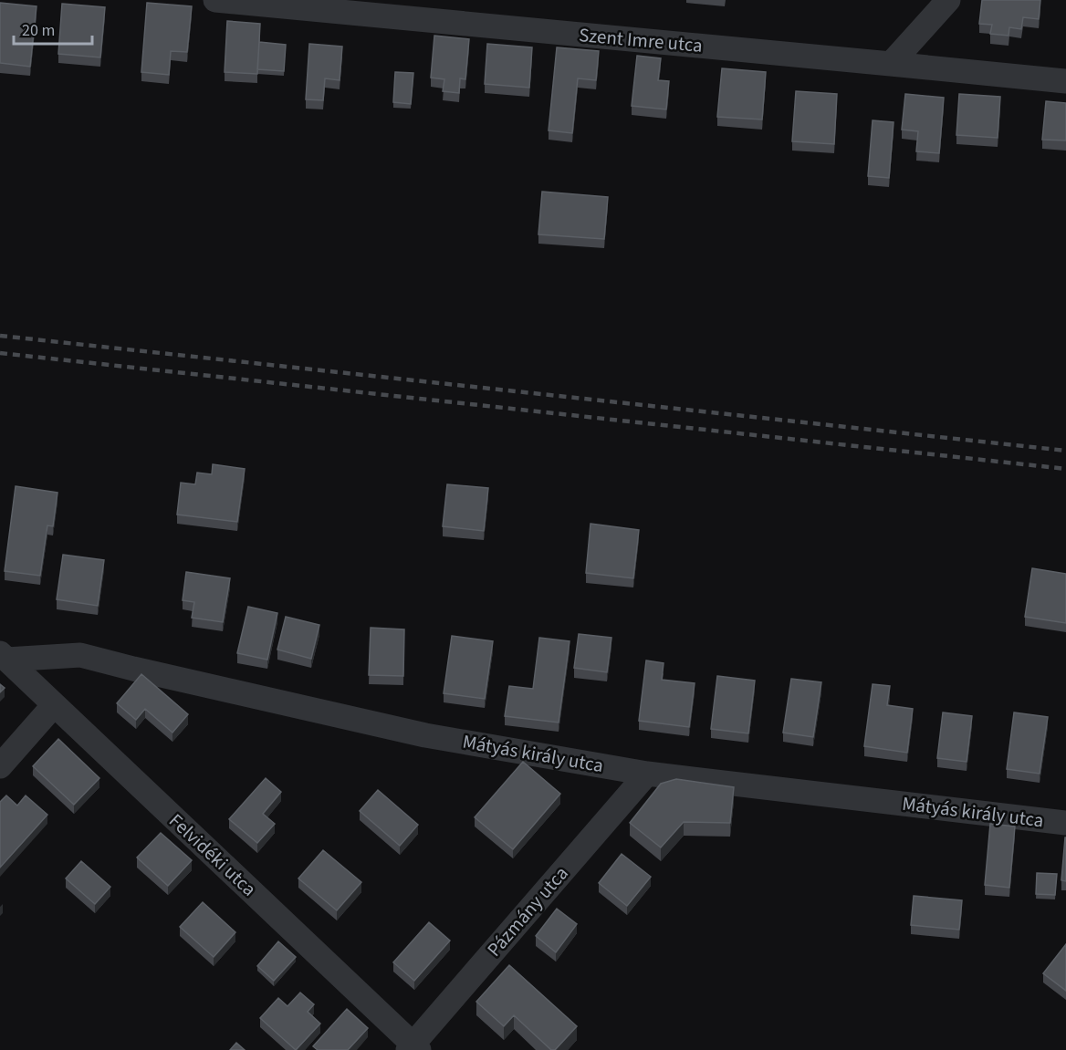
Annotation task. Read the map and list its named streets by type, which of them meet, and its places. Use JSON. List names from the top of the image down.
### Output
{
  "streets": {
    "street": [
      "Szent Imre utca",
      "Mátyás király utca",
      "Felvidéki utca",
      "Pázmány utca"
    ]
  },
  "crossings": [
    ["Mátyás király utca", "Felvidéki utca"],
    ["Mátyás király utca", "Pázmány utca"],
    ["Felvidéki utca", "Pázmány utca"]
  ],
  "scale_bar": "20 m"
}
